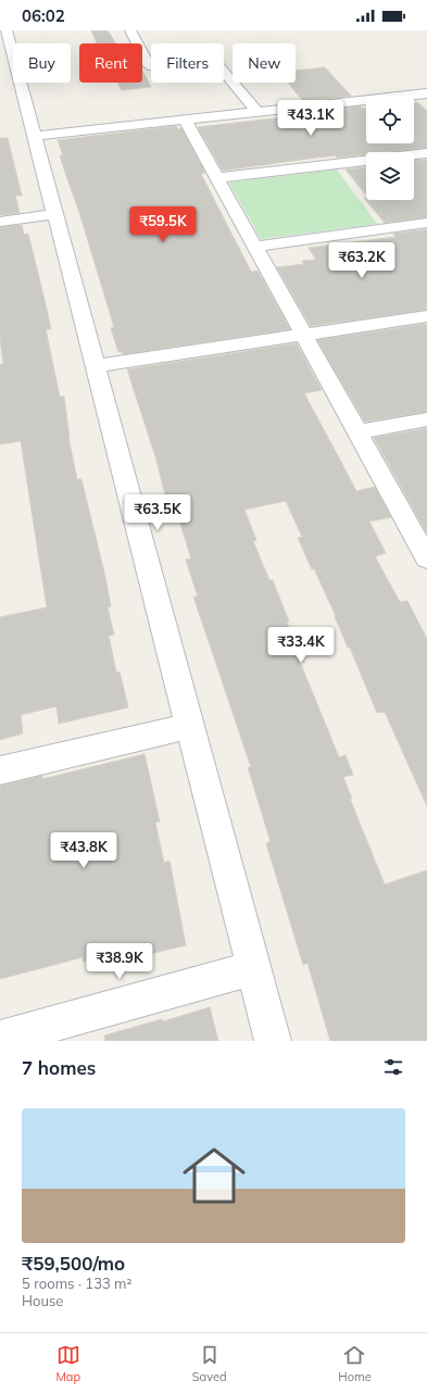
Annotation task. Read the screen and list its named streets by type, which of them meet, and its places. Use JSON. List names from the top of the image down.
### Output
{
  "page": {
    "status": "06:02",
    "chip": [
      "Buy",
      "Rent",
      "Filters",
      "New"
    ],
    "price": [
      "₹43.1K",
      "₹59.5K",
      "₹63.2K",
      "₹63.5K",
      "₹33.4K",
      "₹43.8K",
      "₹38.9K"
    ],
    "heading": "7 homes",
    "list": [
      {
        "name": "₹59,500/mo",
        "note": "5 rooms · 133 m² · House"
      }
    ],
    "tabs": ["Map", "Saved", "Home"]
  }
}
